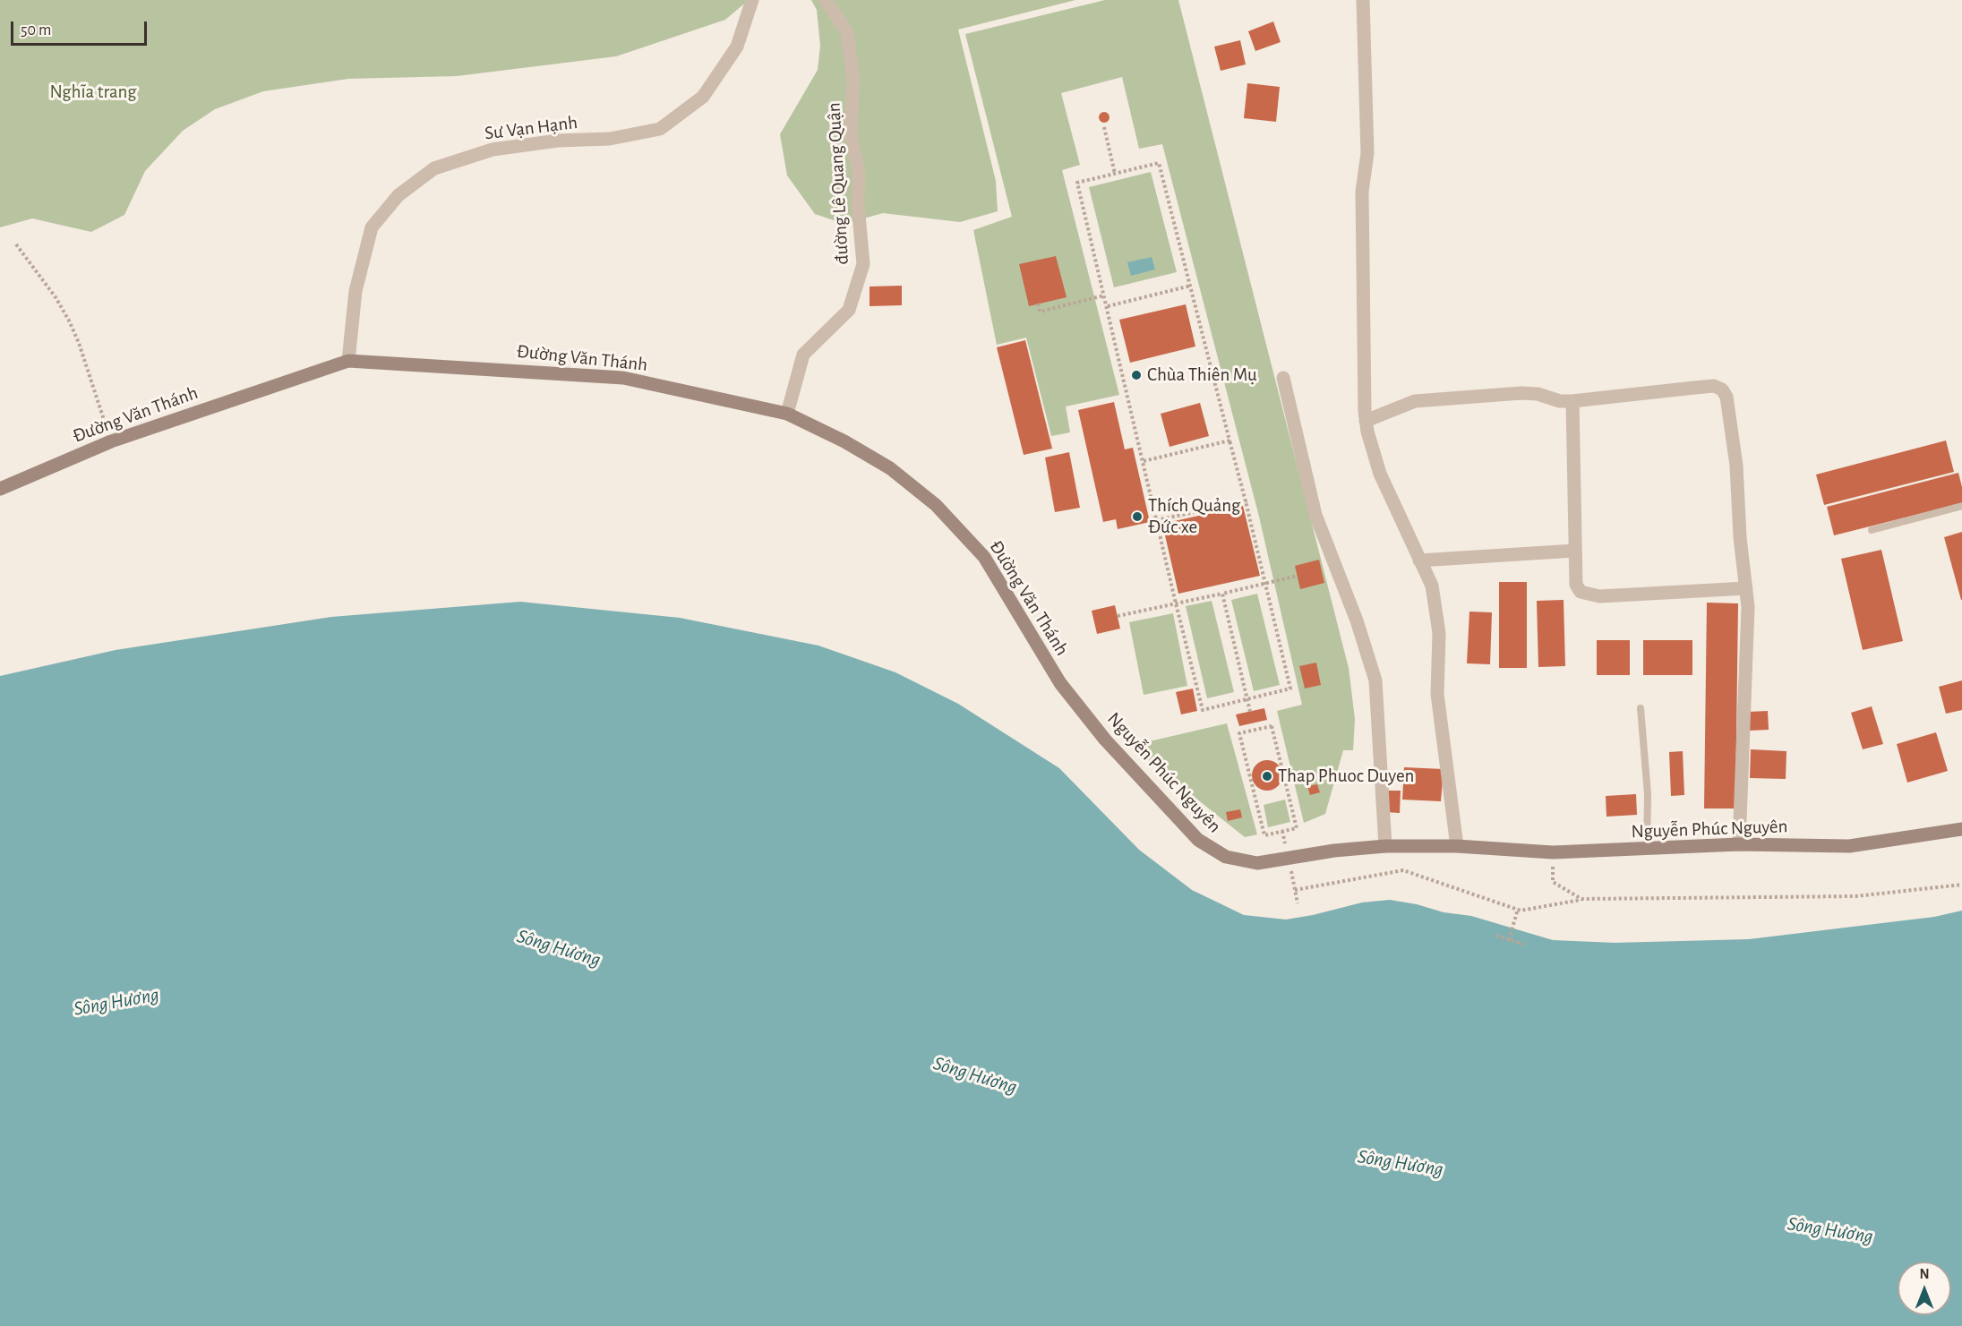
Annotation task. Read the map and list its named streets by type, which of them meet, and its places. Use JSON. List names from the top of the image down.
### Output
{
  "streets": {
    "main road": ["Đường Văn Thánh", "Nguyễn Phúc Nguyên"],
    "street": ["Sư Vạn Hạnh", "đường Lê Quang Quận"]
  },
  "crossings": [
    ["Sư Vạn Hạnh", "Đường Văn Thánh"],
    ["đường Lê Quang Quận", "Đường Văn Thánh"],
    ["Đường Văn Thánh", "Nguyễn Phúc Nguyên"]
  ],
  "water": ["Sông Hương"],
  "parks": ["Nghĩa trang"],
  "places": ["Chùa Thiên Mụ", "Thích Quảng Đức xe", "Thap Phuoc Duyen"],
  "scale_bar": "50 m",
  "north": "top"
}
